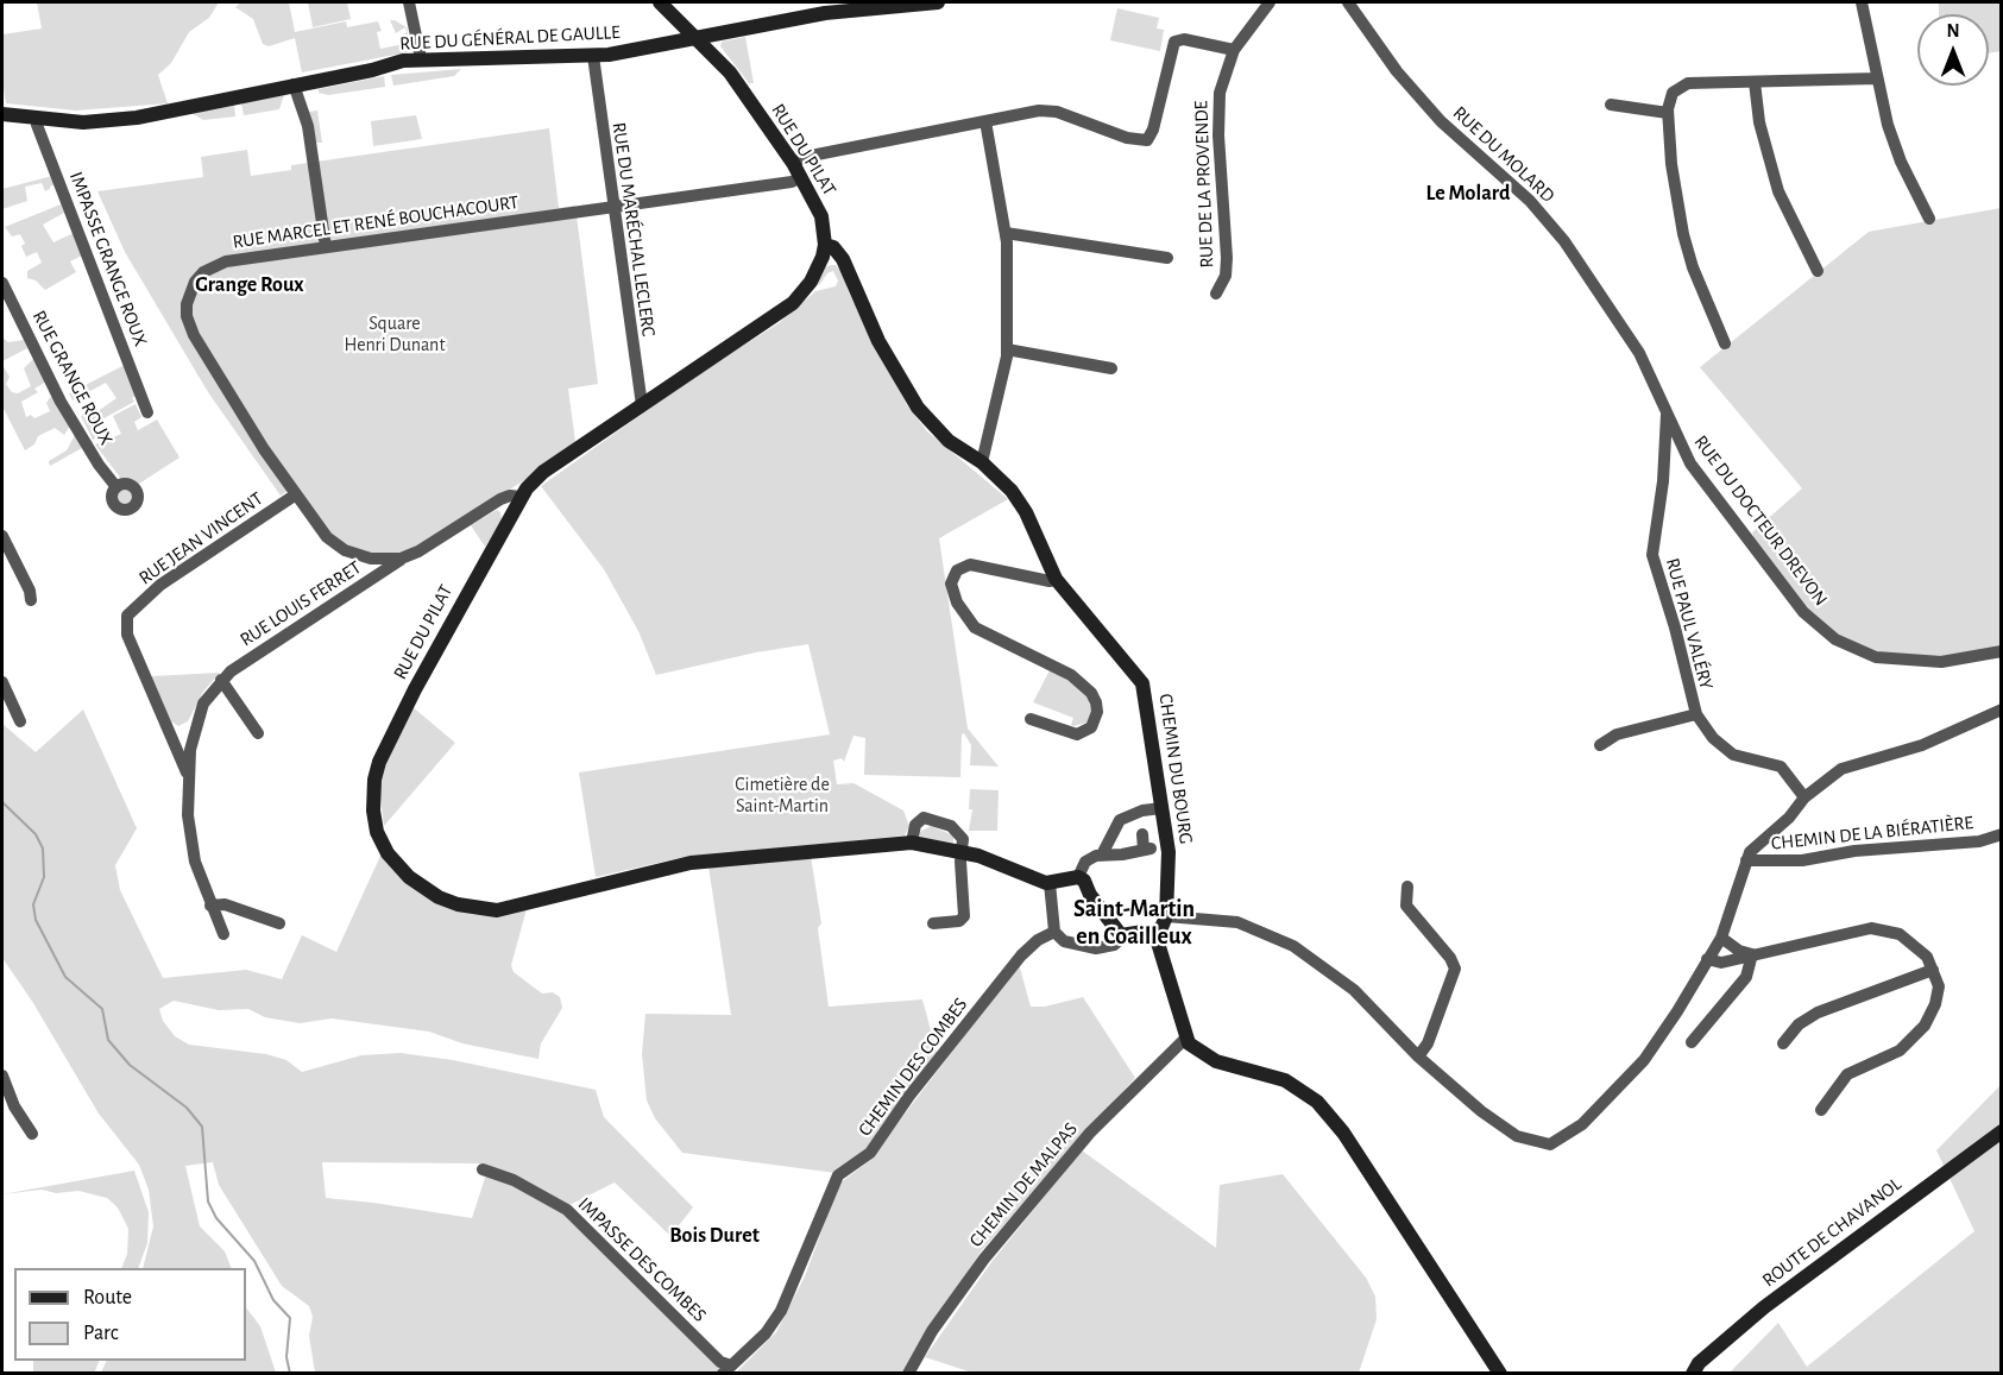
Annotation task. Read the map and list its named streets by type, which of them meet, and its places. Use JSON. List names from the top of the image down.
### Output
{
  "streets": {
    "street": [
      "RUE DU GÉNÉRAL DE GAULLE",
      "RUE DU PILAT",
      "RUE DU MOLARD",
      "RUE DE LA PROVENDE",
      "RUE MARCEL ET RENÉ BOUCHACOURT",
      "RUE DU MARÉCHAL LECLERC",
      "IMPASSE GRANGE ROUX",
      "RUE GRANGE ROUX",
      "RUE DU DOCTEUR DREVON",
      "RUE JEAN VINCENT",
      "RUE LOUIS FERRET",
      "RUE PAUL VALÉRY",
      "CHEMIN DU BOURG",
      "CHEMIN DE LA BIÉRATIÈRE",
      "CHEMIN DES COMBES",
      "CHEMIN DE MALPAS",
      "ROUTE DE CHAVANOL",
      "IMPASSE DES COMBES"
    ]
  },
  "crossings": [
    ["RUE DU GÉNÉRAL DE GAULLE", "RUE DU PILAT"],
    ["RUE DU GÉNÉRAL DE GAULLE", "RUE DU MARÉCHAL LECLERC"],
    ["RUE DU GÉNÉRAL DE GAULLE", "IMPASSE GRANGE ROUX"],
    ["RUE DU PILAT", "RUE MARCEL ET RENÉ BOUCHACOURT"],
    ["RUE DU PILAT", "RUE DU MARÉCHAL LECLERC"],
    ["RUE DU PILAT", "CHEMIN DU BOURG"],
    ["RUE DU MOLARD", "RUE DU DOCTEUR DREVON"],
    ["RUE DU MOLARD", "RUE PAUL VALÉRY"],
    ["RUE MARCEL ET RENÉ BOUCHACOURT", "RUE DU MARÉCHAL LECLERC"],
    ["RUE MARCEL ET RENÉ BOUCHACOURT", "RUE JEAN VINCENT"],
    ["RUE MARCEL ET RENÉ BOUCHACOURT", "RUE LOUIS FERRET"],
    ["RUE DU DOCTEUR DREVON", "RUE PAUL VALÉRY"],
    ["RUE JEAN VINCENT", "RUE LOUIS FERRET"],
    ["CHEMIN DES COMBES", "IMPASSE DES COMBES"]
  ],
  "districts": [
    "Le Molard",
    "Grange Roux",
    "Saint-Martin en Coailleux",
    "Bois Duret"
  ],
  "parks": ["Square Henri Dunant", "Cimetière de Saint-Martin"],
  "legend": ["Route", "Parc"],
  "north": "top"
}
